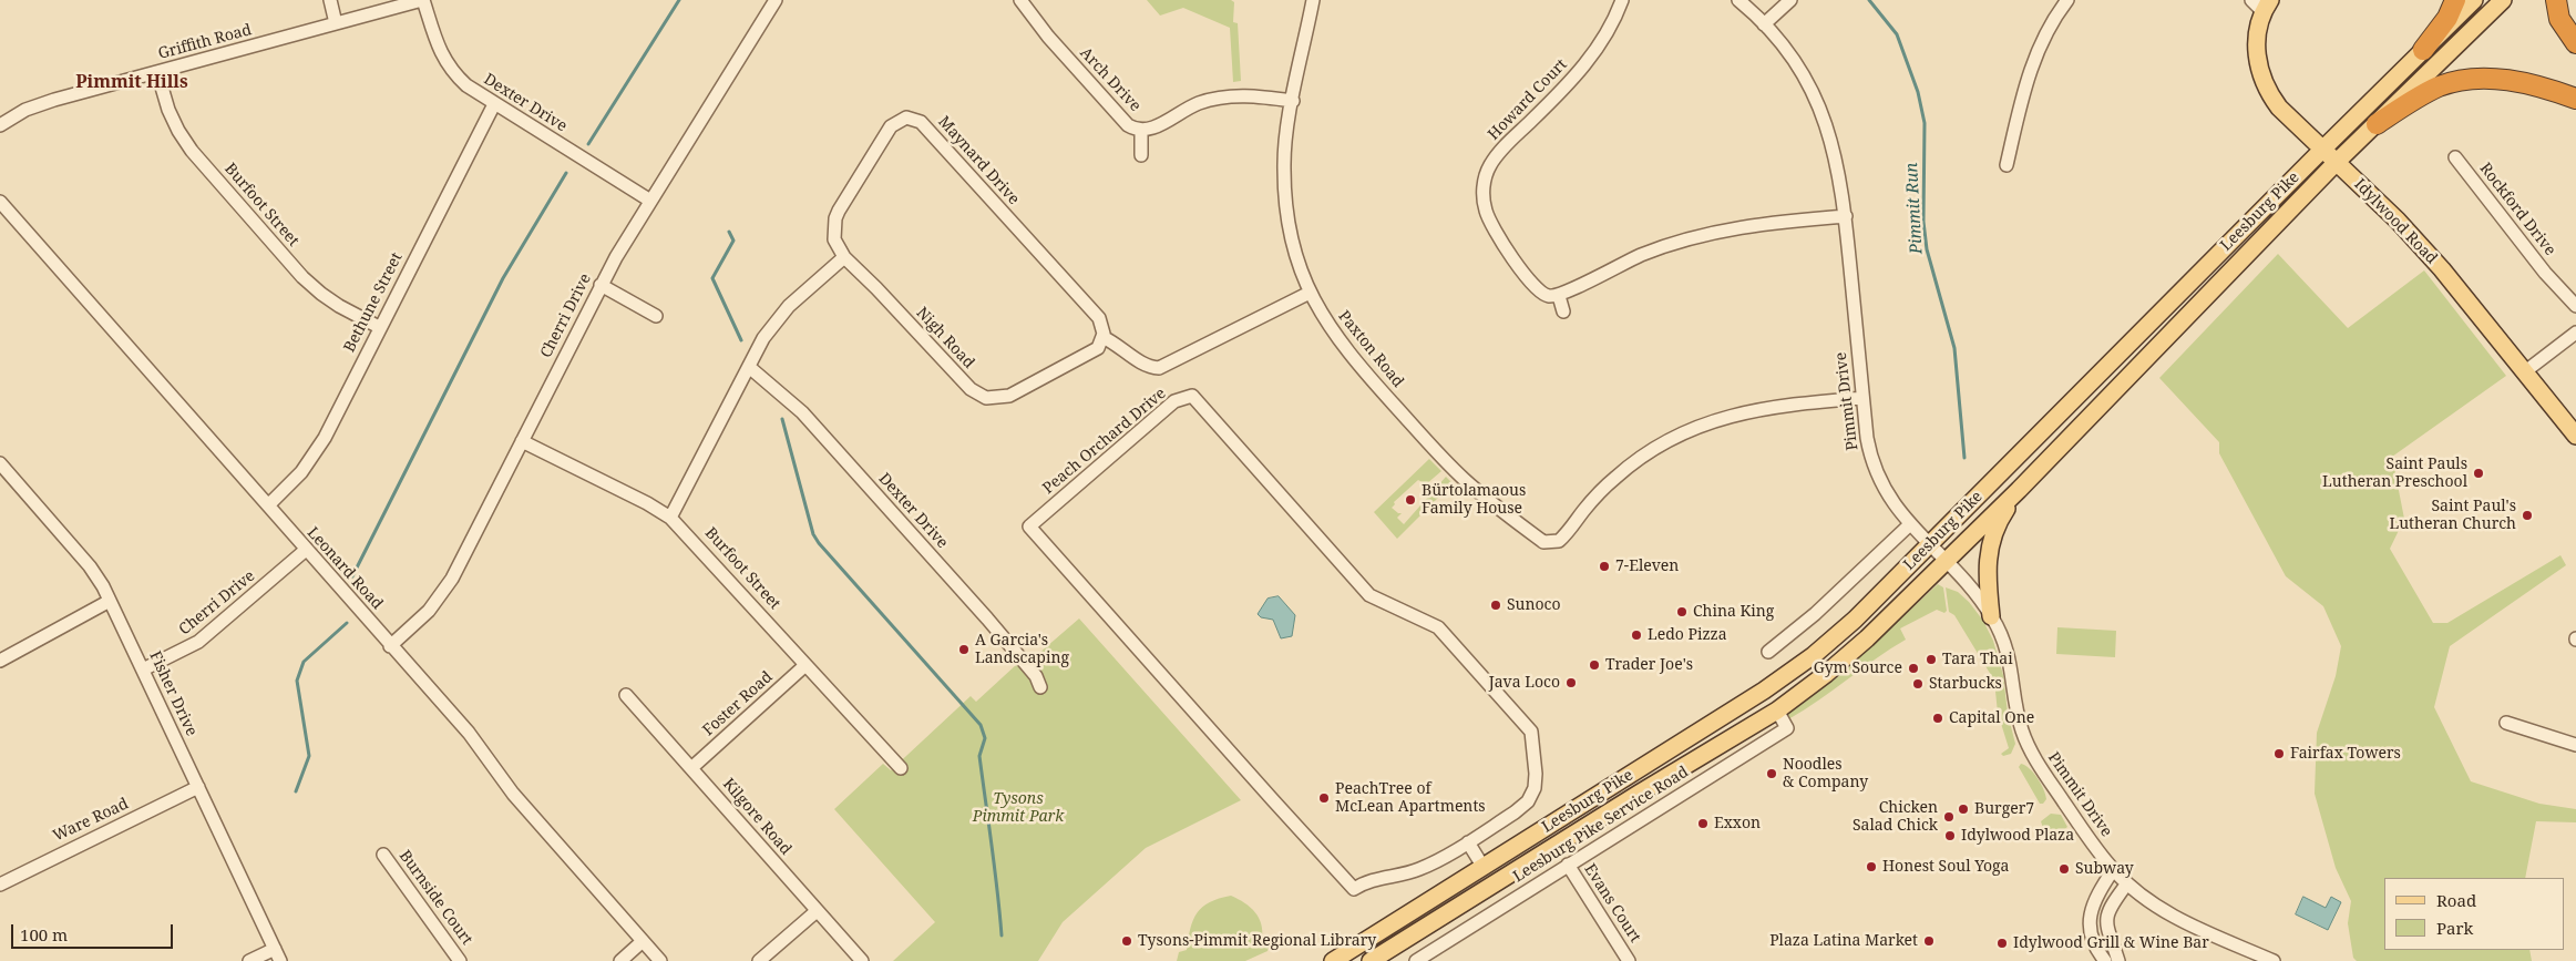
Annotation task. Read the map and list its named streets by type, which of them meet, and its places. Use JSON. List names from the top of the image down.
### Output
{
  "streets": {
    "main road": ["Leesburg Pike", "Idylwood Road"],
    "street": [
      "Griffith Road",
      "Arch Drive",
      "Howard Court",
      "Dexter Drive",
      "Maynard Drive",
      "Burfoot Street",
      "Rockford Drive",
      "Bethune Street",
      "Cherri Drive",
      "Nigh Road",
      "Paxton Road",
      "Pimmit Drive",
      "Peach Orchard Drive",
      "Leonard Road",
      "Fisher Drive",
      "Foster Road",
      "Kilgore Road",
      "Ware Road",
      "Leesburg Pike Service Road",
      "Burnside Court",
      "Evans Court"
    ]
  },
  "crossings": [
    ["Griffith Road", "Dexter Drive"],
    ["Griffith Road", "Burfoot Street"],
    ["Arch Drive", "Paxton Road"],
    ["Dexter Drive", "Bethune Street"],
    ["Dexter Drive", "Cherri Drive"],
    ["Maynard Drive", "Nigh Road"],
    ["Burfoot Street", "Bethune Street"],
    ["Burfoot Street", "Cherri Drive"],
    ["Burfoot Street", "Foster Road"],
    ["Leesburg Pike", "Idylwood Road"],
    ["Leesburg Pike", "Pimmit Drive"],
    ["Leesburg Pike", "Leesburg Pike Service Road"],
    ["Bethune Street", "Leonard Road"],
    ["Cherri Drive", "Leonard Road"],
    ["Cherri Drive", "Fisher Drive"],
    ["Paxton Road", "Pimmit Drive"],
    ["Fisher Drive", "Ware Road"],
    ["Foster Road", "Kilgore Road"],
    ["Leesburg Pike Service Road", "Evans Court"]
  ],
  "districts": ["Pimmit Hills"],
  "water": ["Pimmit Run"],
  "parks": ["Tysons Pimmit Park"],
  "places": [
    "Saint Pauls Lutheran Preschool",
    "Bürtolamaous Family House",
    "Saint Paul's Lutheran Church",
    "7-Eleven",
    "Sunoco",
    "China King",
    "Ledo Pizza",
    "A Garcia's Landscaping",
    "Tara Thai",
    "Trader Joe's",
    "Gym Source",
    "Java Loco",
    "Starbucks",
    "Capital One",
    "Fairfax Towers",
    "Noodles & Company",
    "PeachTree of McLean Apartments",
    "Burger7",
    "Chicken Salad Chick",
    "Exxon",
    "Idylwood Plaza",
    "Honest Soul Yoga",
    "Subway",
    "Tysons-Pimmit Regional Library",
    "Plaza Latina Market",
    "Idylwood Grill & Wine Bar"
  ],
  "legend": ["Road", "Park"],
  "scale_bar": "100 m"
}
